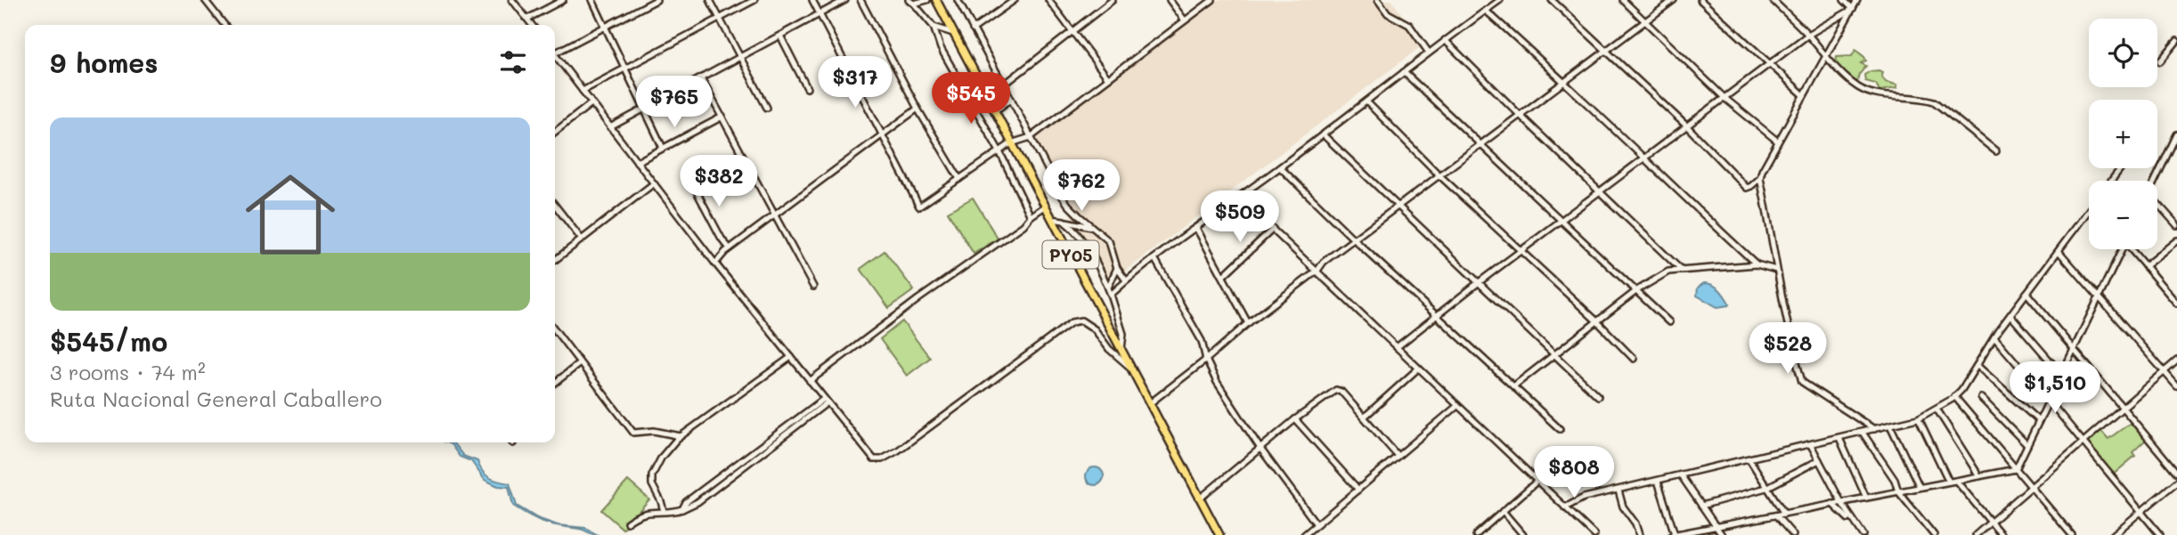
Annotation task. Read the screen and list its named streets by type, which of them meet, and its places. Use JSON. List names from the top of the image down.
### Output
{
  "streets": {
    "highway": ["PY05"]
  },
  "page": {
    "map_buttons": ["+", "−"],
    "heading": "9 homes",
    "price": [
      "$317",
      "$545",
      "$765",
      "$382",
      "$762",
      "$509",
      "$528",
      "$1,510",
      "$808"
    ],
    "list": [
      {
        "name": "$545/mo",
        "note": "3 rooms · 74 m² · Ruta Nacional General Caballero"
      }
    ]
  }
}
